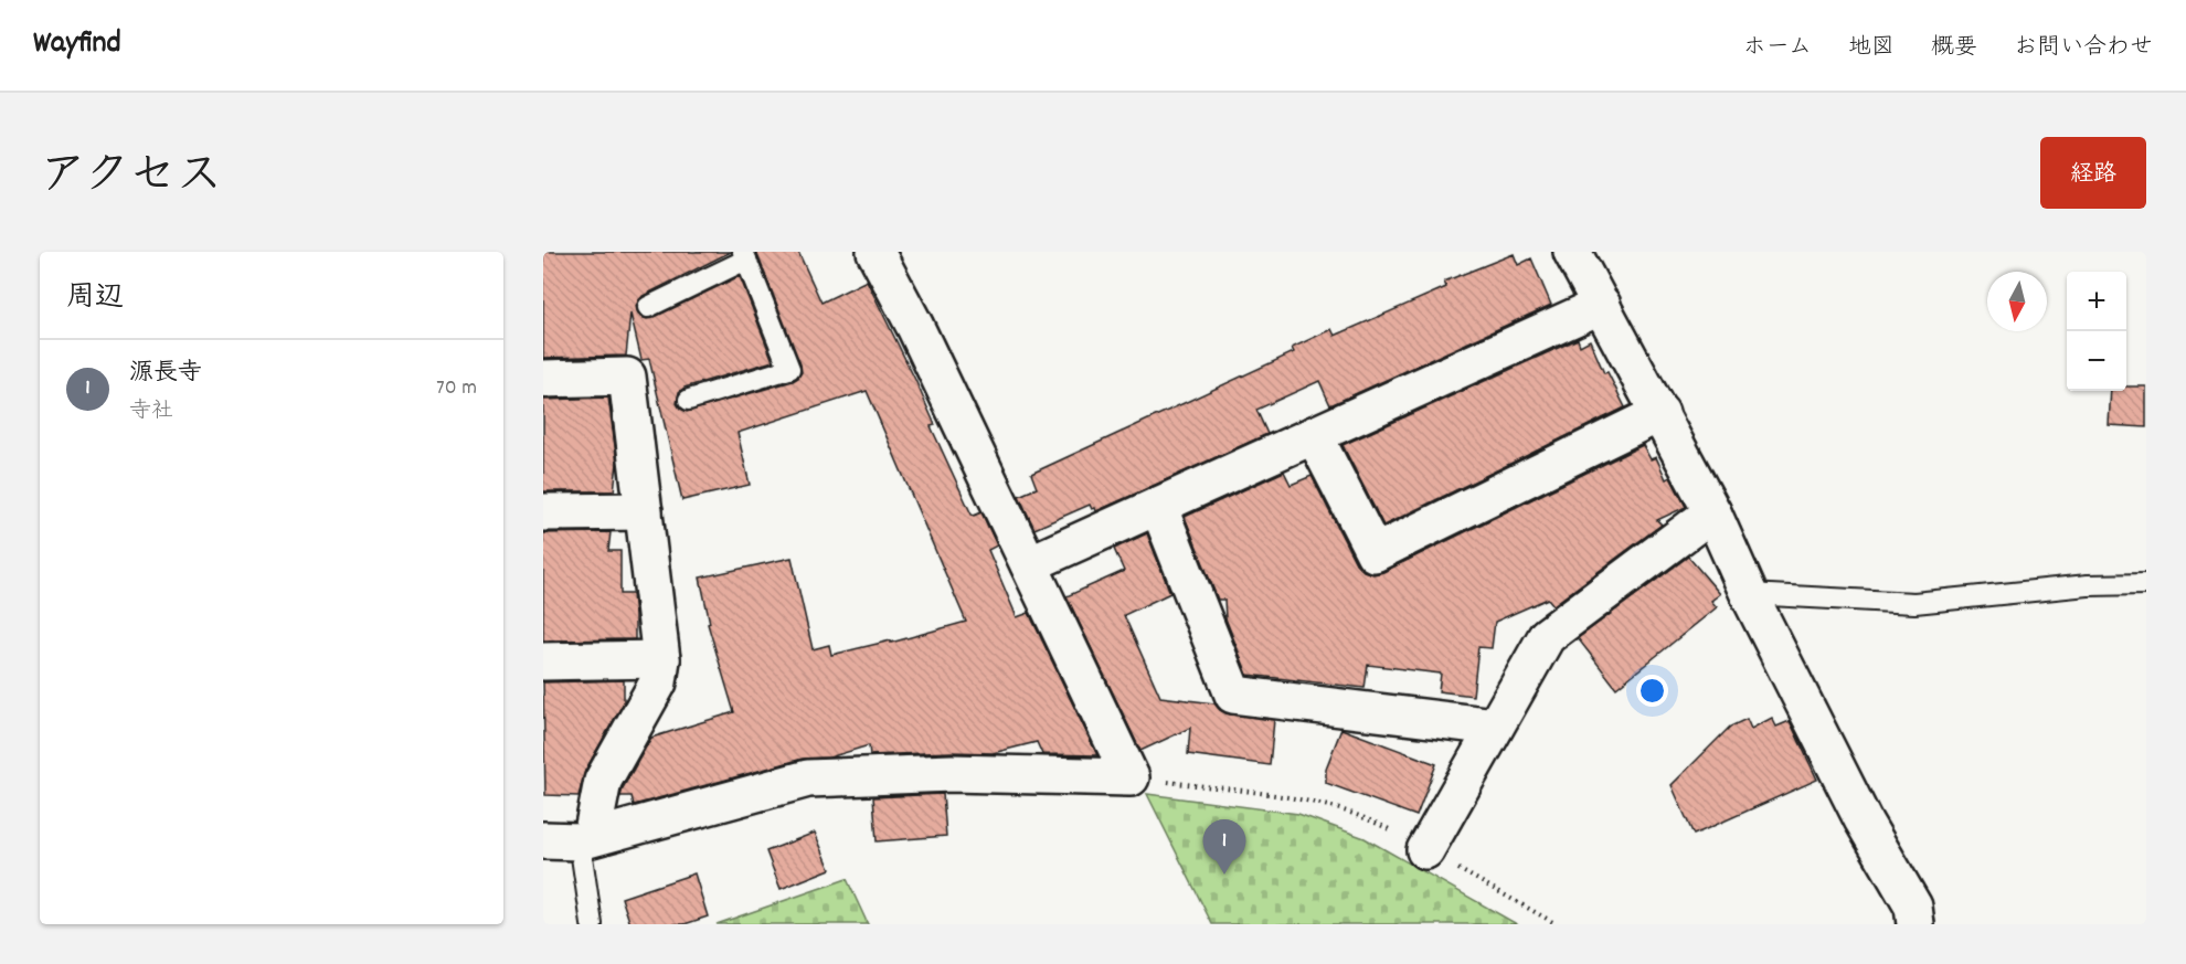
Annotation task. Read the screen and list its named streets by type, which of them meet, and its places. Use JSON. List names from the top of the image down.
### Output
{
  "north": "bottom",
  "page": {
    "header": "Wayfind",
    "nav": [
      "ホーム",
      "地図",
      "概要",
      "お問い合わせ"
    ],
    "title": "アクセス",
    "buttons": "経路",
    "heading": "周辺",
    "map_buttons": ["+", "−"],
    "list": [
      {
        "mark": "1",
        "name": "源長寺",
        "note": "寺社",
        "value": "70 m"
      }
    ],
    "pins": "1"
  }
}
